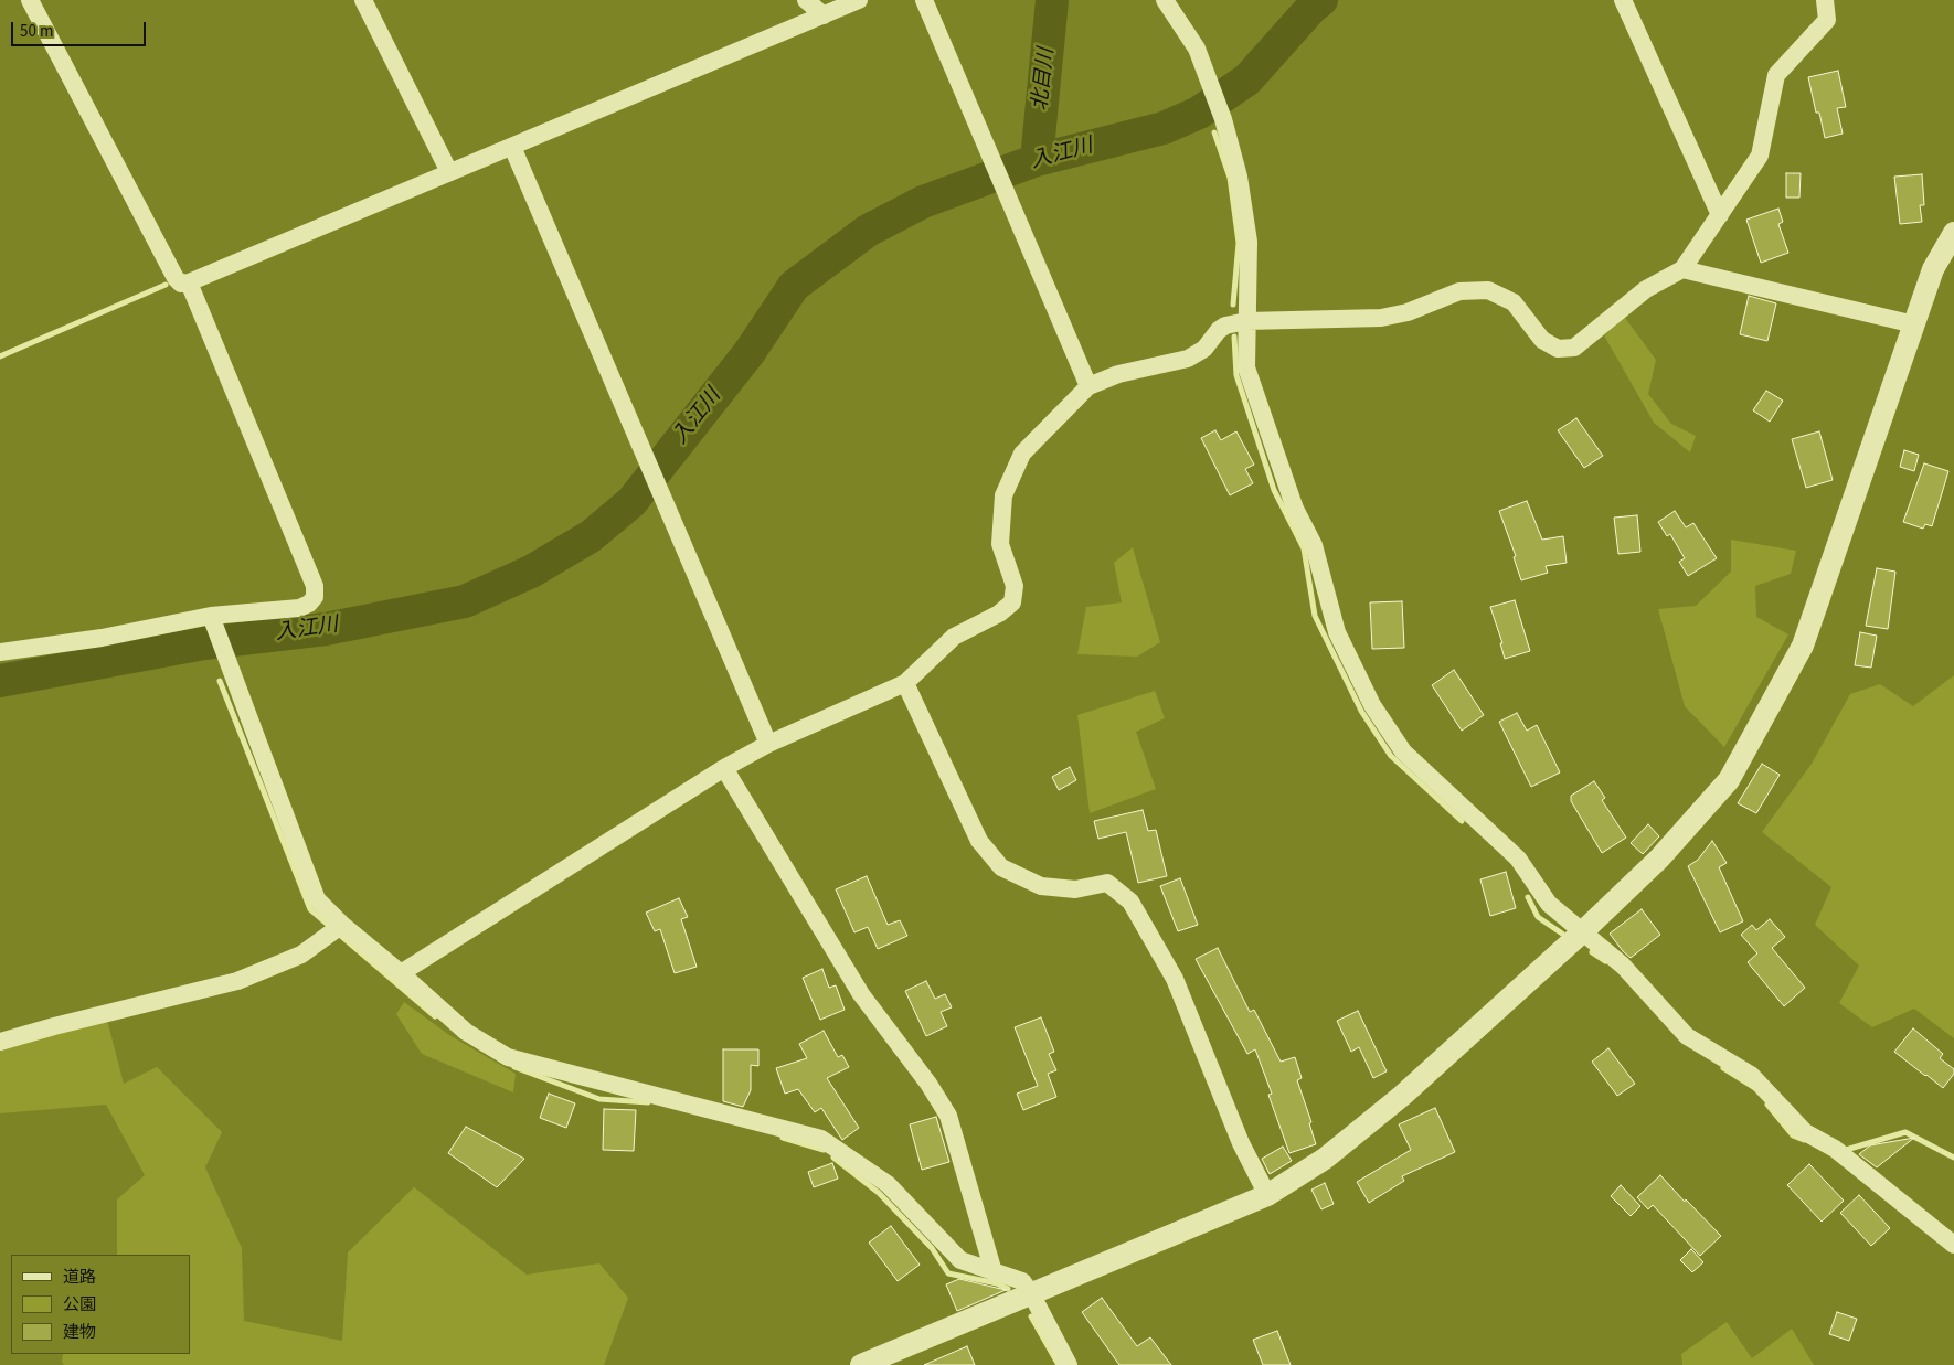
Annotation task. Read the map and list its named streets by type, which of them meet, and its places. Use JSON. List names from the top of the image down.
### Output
{
  "water": ["北目川", "入江川"],
  "legend": ["道路", "公園", "建物"],
  "scale_bar": "50 m"
}
